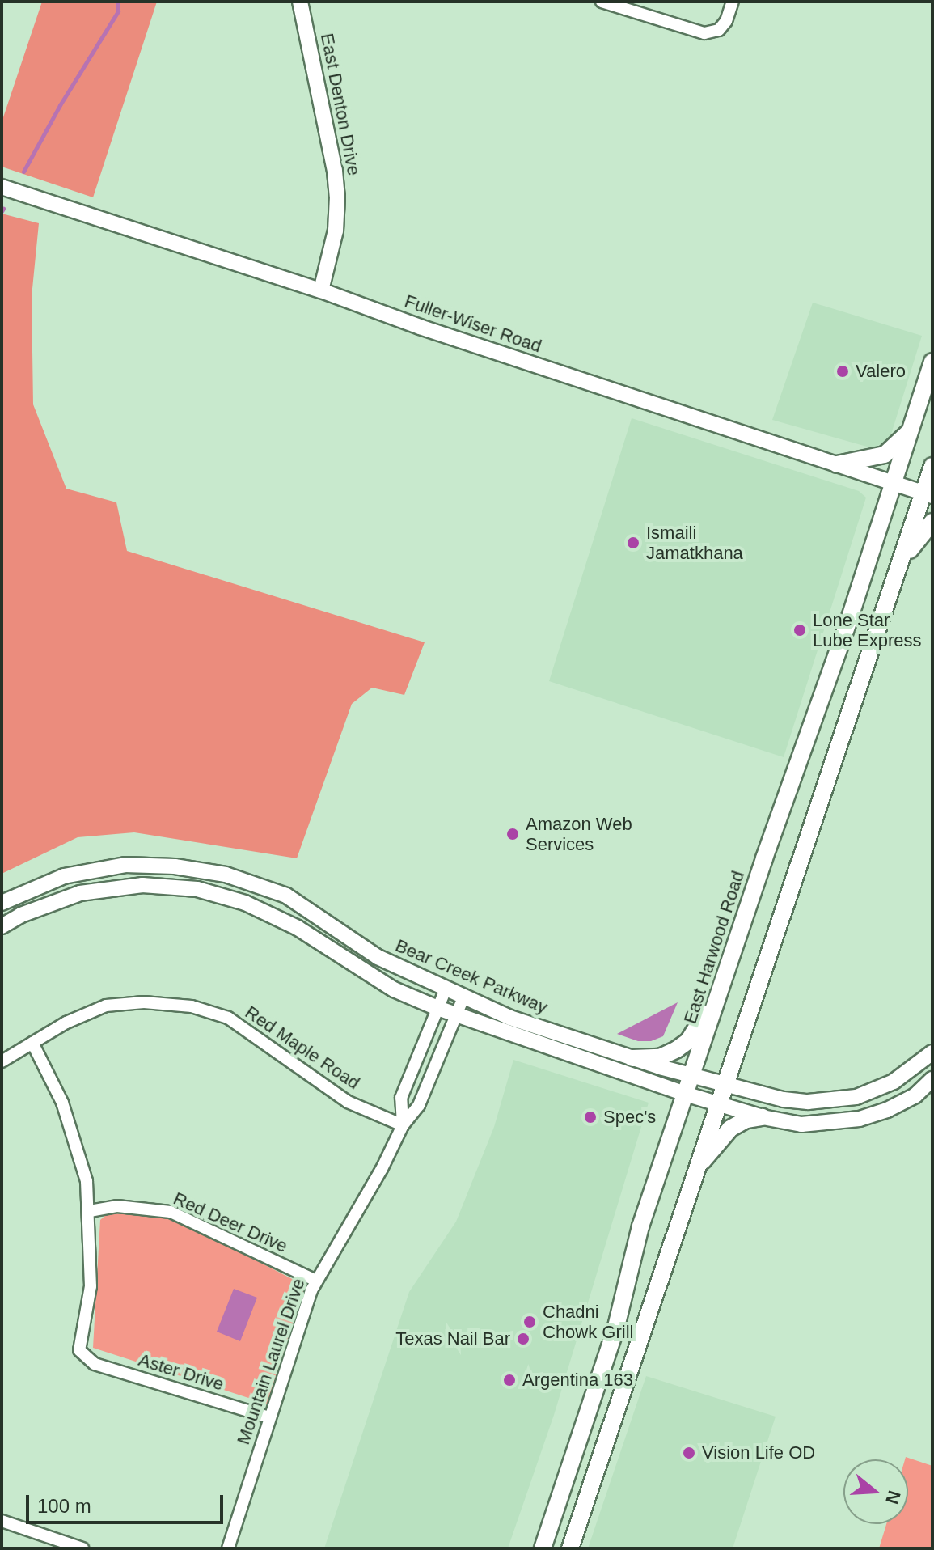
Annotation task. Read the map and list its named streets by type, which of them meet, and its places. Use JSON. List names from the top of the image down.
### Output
{
  "streets": {
    "main road": ["East Harwood Road"],
    "street": [
      "East Denton Drive",
      "Fuller-Wiser Road",
      "Bear Creek Parkway",
      "Red Maple Road",
      "Red Deer Drive",
      "Mountain Laurel Drive",
      "Aster Drive"
    ]
  },
  "crossings": [
    ["East Denton Drive", "Fuller-Wiser Road"],
    ["Fuller-Wiser Road", "East Harwood Road"],
    ["East Harwood Road", "Bear Creek Parkway"],
    ["Bear Creek Parkway", "Mountain Laurel Drive"],
    ["Red Maple Road", "Mountain Laurel Drive"],
    ["Red Deer Drive", "Mountain Laurel Drive"],
    ["Red Deer Drive", "Aster Drive"],
    ["Mountain Laurel Drive", "Aster Drive"]
  ],
  "places": [
    "Valero",
    "Ismaili Jamatkhana",
    "Lone Star Lube Express",
    "Amazon Web Services",
    "Spec's",
    "Chadni Chowk Grill",
    "Texas Nail Bar",
    "Argentina 163",
    "Vision Life OD"
  ],
  "scale_bar": "100 m",
  "north": "right"
}
